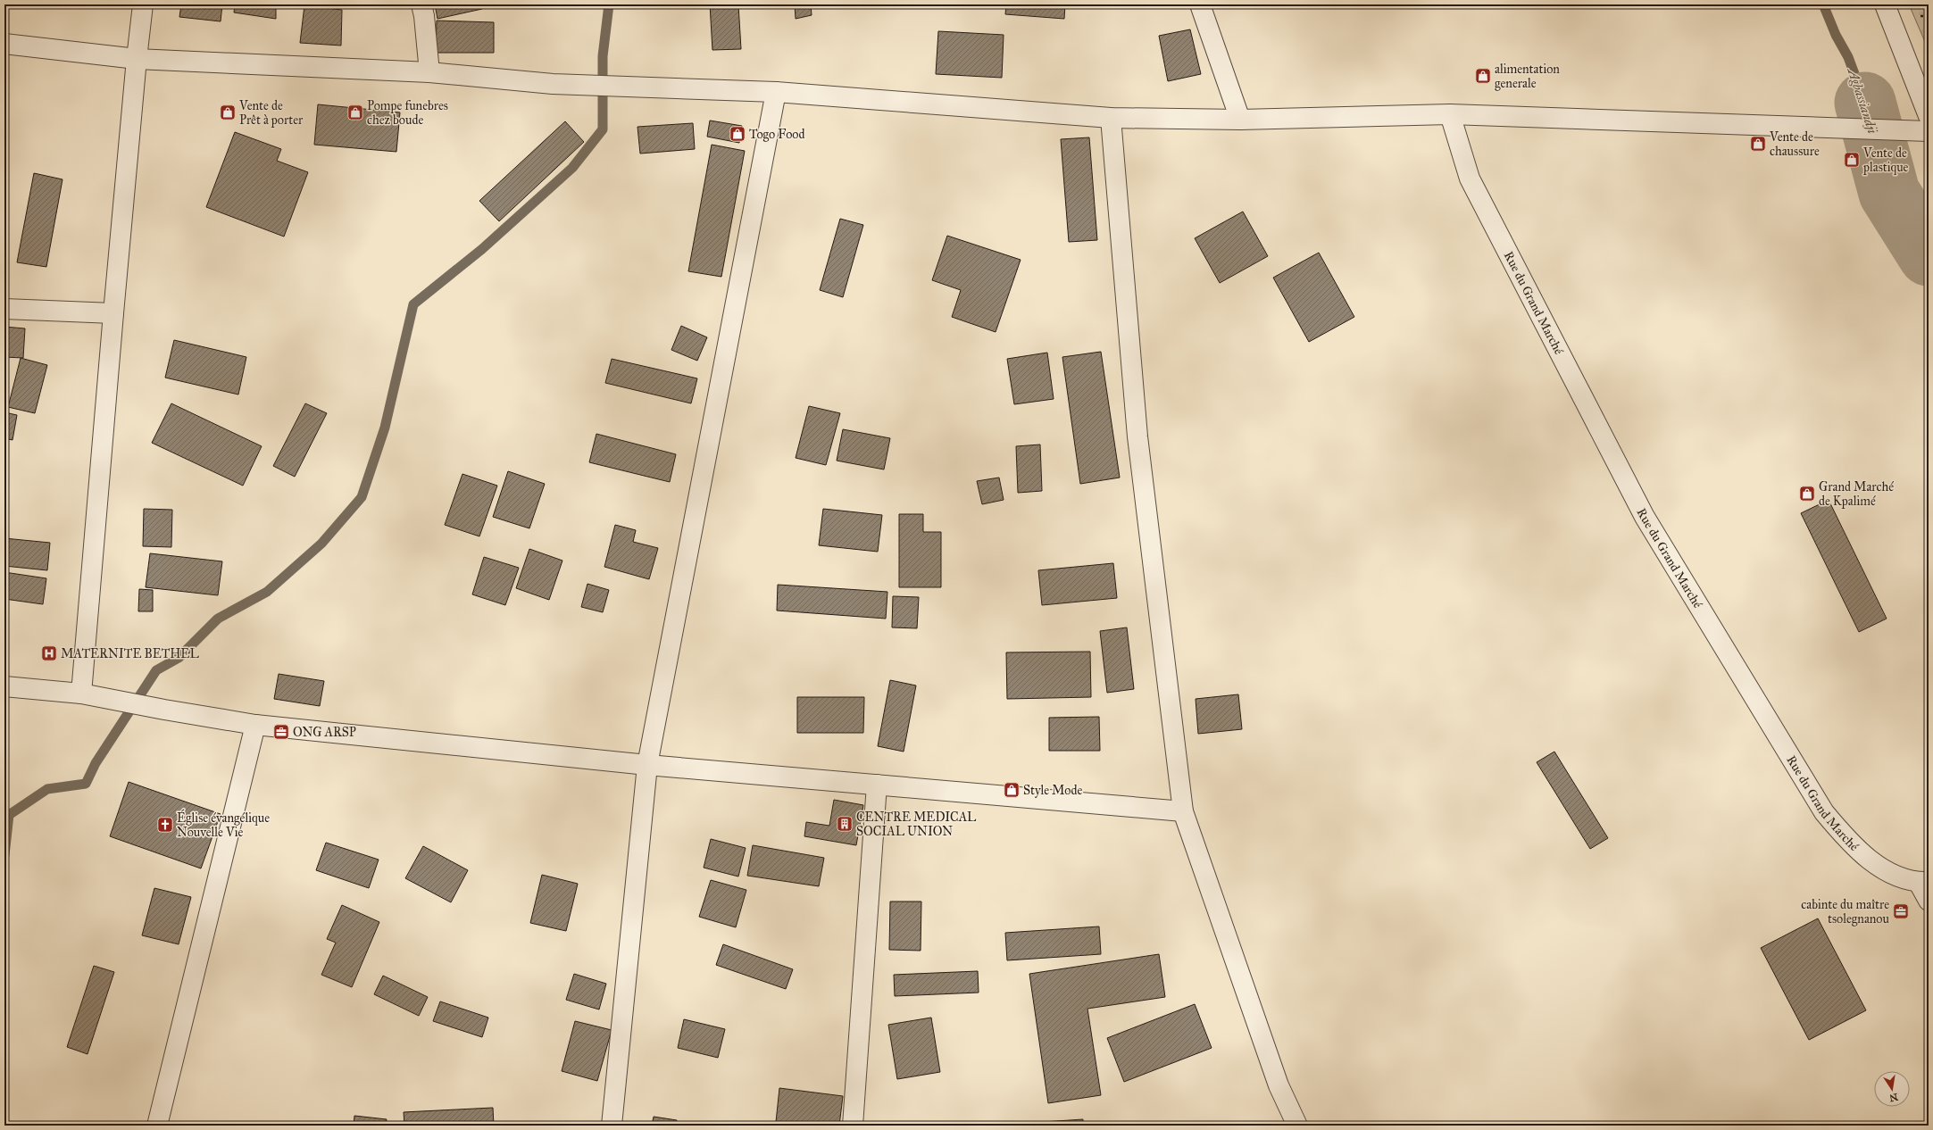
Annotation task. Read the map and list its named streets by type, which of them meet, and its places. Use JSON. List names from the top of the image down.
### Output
{
  "streets": {
    "street": ["Rue du Grand Marché"]
  },
  "water": ["Agbassiandji"],
  "places": {
    "shop": [
      "alimentation generale",
      "Vente de Prêt à porter",
      "Pompe funebres chez boude",
      "Togo Food",
      "Vente de chaussure",
      "Vente de plastique",
      "Grand Marché de Kpalimé",
      "Style Mode"
    ],
    "hospital": ["MATERNITE BETHEL"],
    "office": ["ONG ARSP", "cabinte du maître tsolegnanou"],
    "building": ["CENTRE MEDICAL SOCIAL UNION"],
    "church": ["Église évangélique Nouvelle Vie"]
  },
  "north": "bottom"
}
